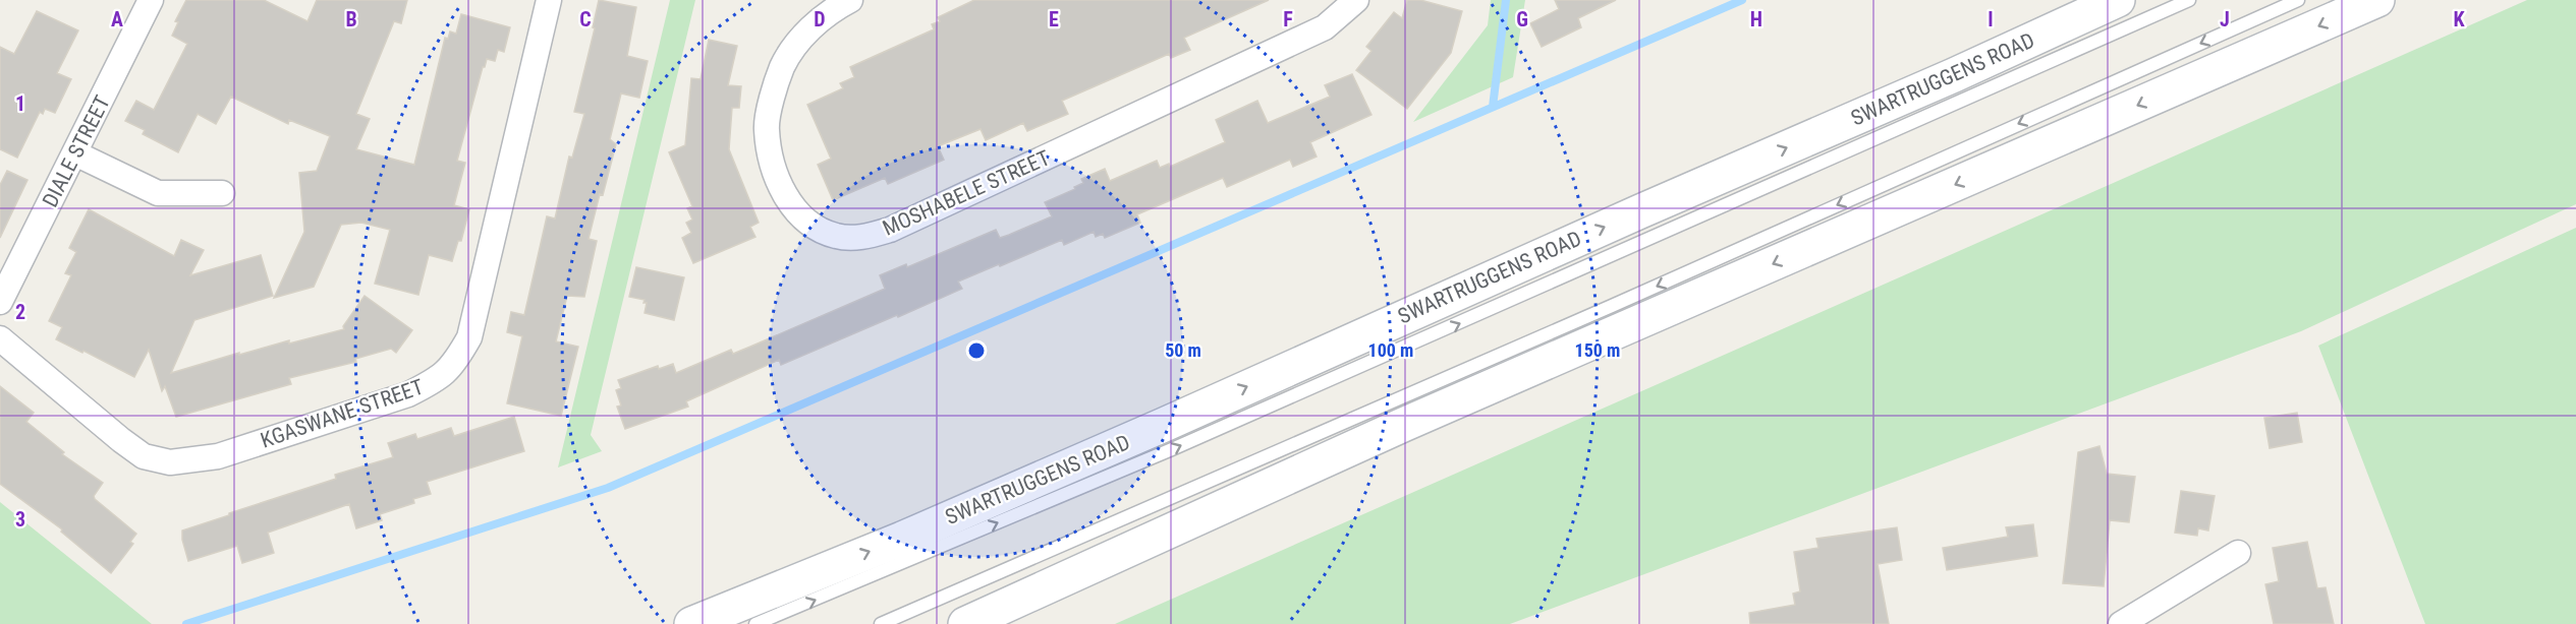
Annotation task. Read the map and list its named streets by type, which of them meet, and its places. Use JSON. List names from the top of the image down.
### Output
{
  "streets": {
    "main road": ["SWARTRUGGENS ROAD"],
    "street": ["DIALE STREET", "MOSHABELE STREET", "KGASWANE STREET"]
  },
  "grid": {
    "columns": [
      "A",
      "B",
      "C",
      "D",
      "E",
      "F",
      "G",
      "H",
      "I",
      "J",
      "K"
    ],
    "rows": ["1", "2", "3"]
  },
  "rings": ["50 m", "100 m", "150 m"]
}
